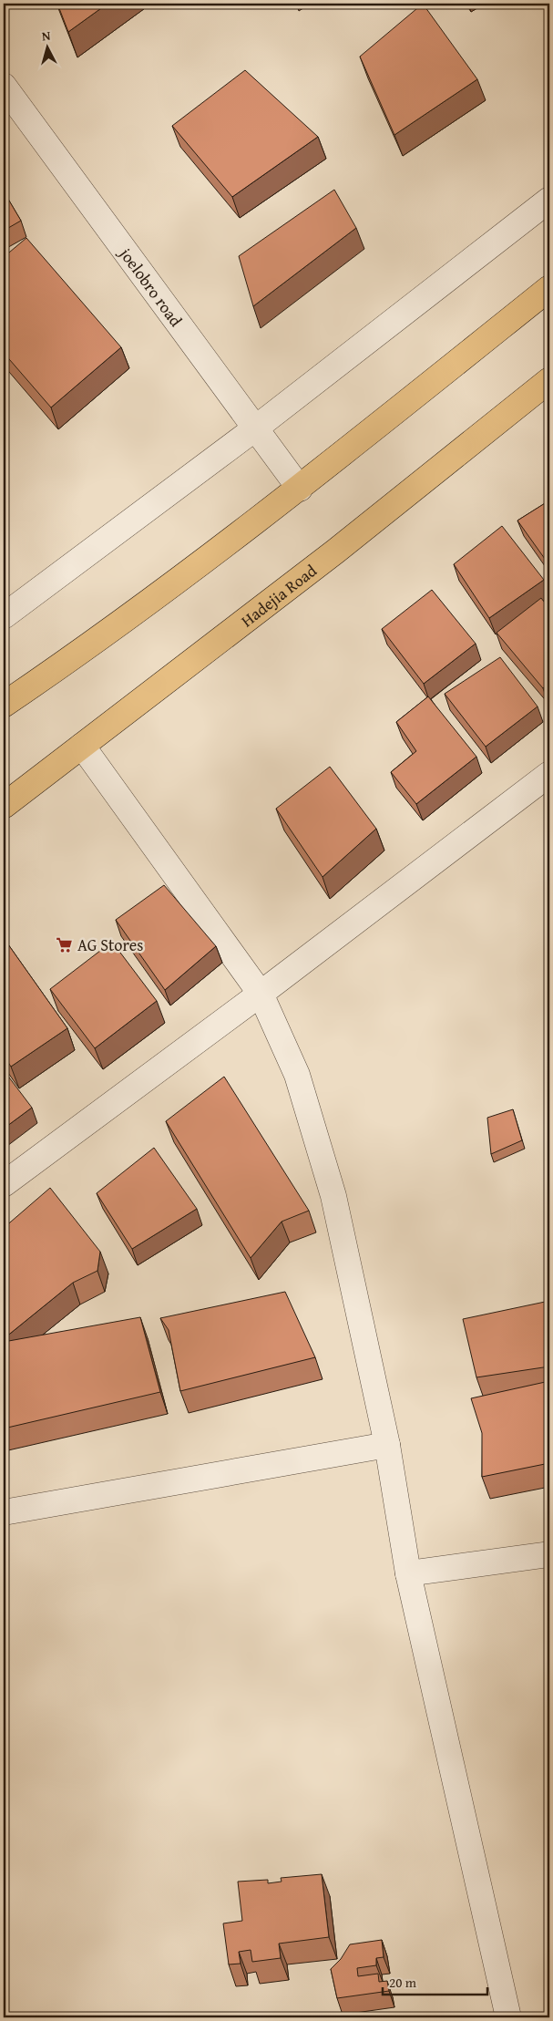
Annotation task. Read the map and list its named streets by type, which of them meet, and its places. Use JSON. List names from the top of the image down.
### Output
{
  "streets": {
    "main road": ["Hadejia Road"],
    "street": ["joelobro road"]
  },
  "places": {
    "supermarket": ["AG Stores"]
  },
  "scale_bar": "20 m",
  "north": "top"
}
